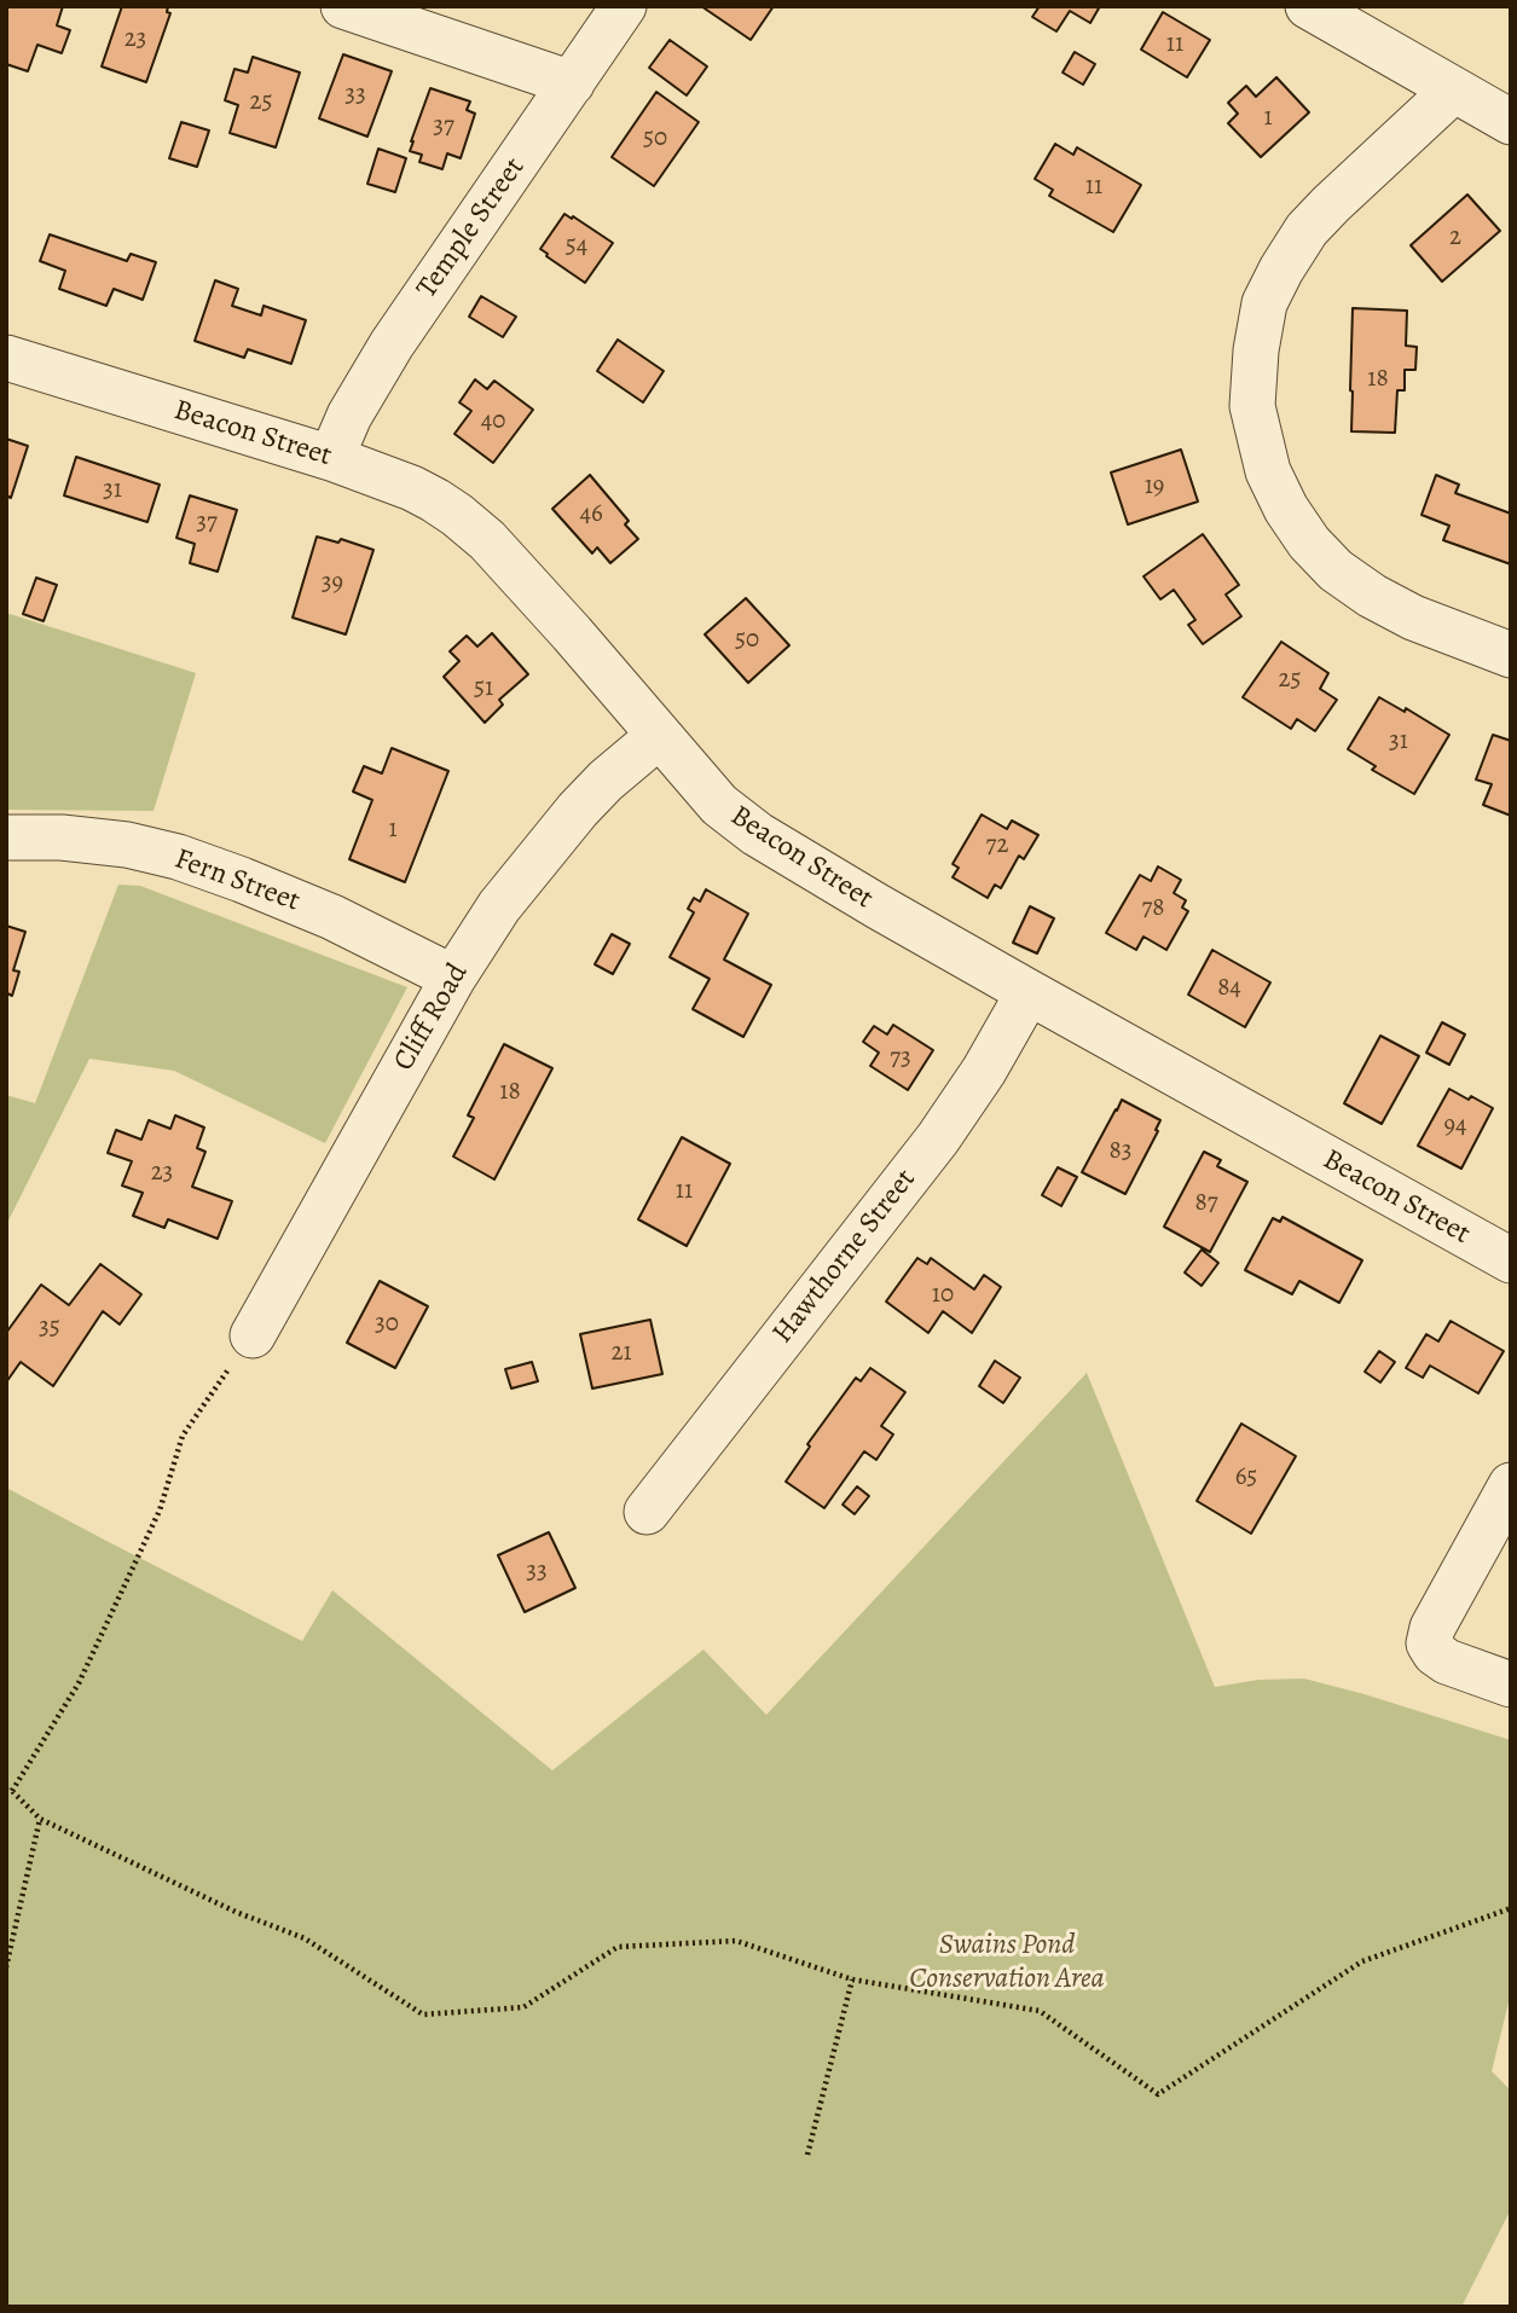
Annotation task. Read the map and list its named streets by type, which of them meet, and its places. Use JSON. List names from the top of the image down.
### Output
{
  "streets": {
    "street": [
      "Temple Street",
      "Beacon Street",
      "Fern Street",
      "Cliff Road",
      "Hawthorne Street"
    ]
  },
  "crossings": [
    ["Temple Street", "Beacon Street"],
    ["Beacon Street", "Cliff Road"],
    ["Beacon Street", "Hawthorne Street"],
    ["Fern Street", "Cliff Road"]
  ],
  "parks": ["Swains Pond Conservation Area"],
  "house_numbers": [
    "23",
    "11",
    "33",
    "25",
    "1",
    "37",
    "50",
    "11",
    "2",
    "54",
    "18",
    "40",
    "19",
    "31",
    "46",
    "37",
    "39",
    "50",
    "25",
    "51",
    "31",
    "1",
    "72",
    "78",
    "84",
    "73",
    "18",
    "94",
    "83",
    "23",
    "11",
    "87",
    "10",
    "30",
    "35",
    "21",
    "65",
    "33"
  ]
}
